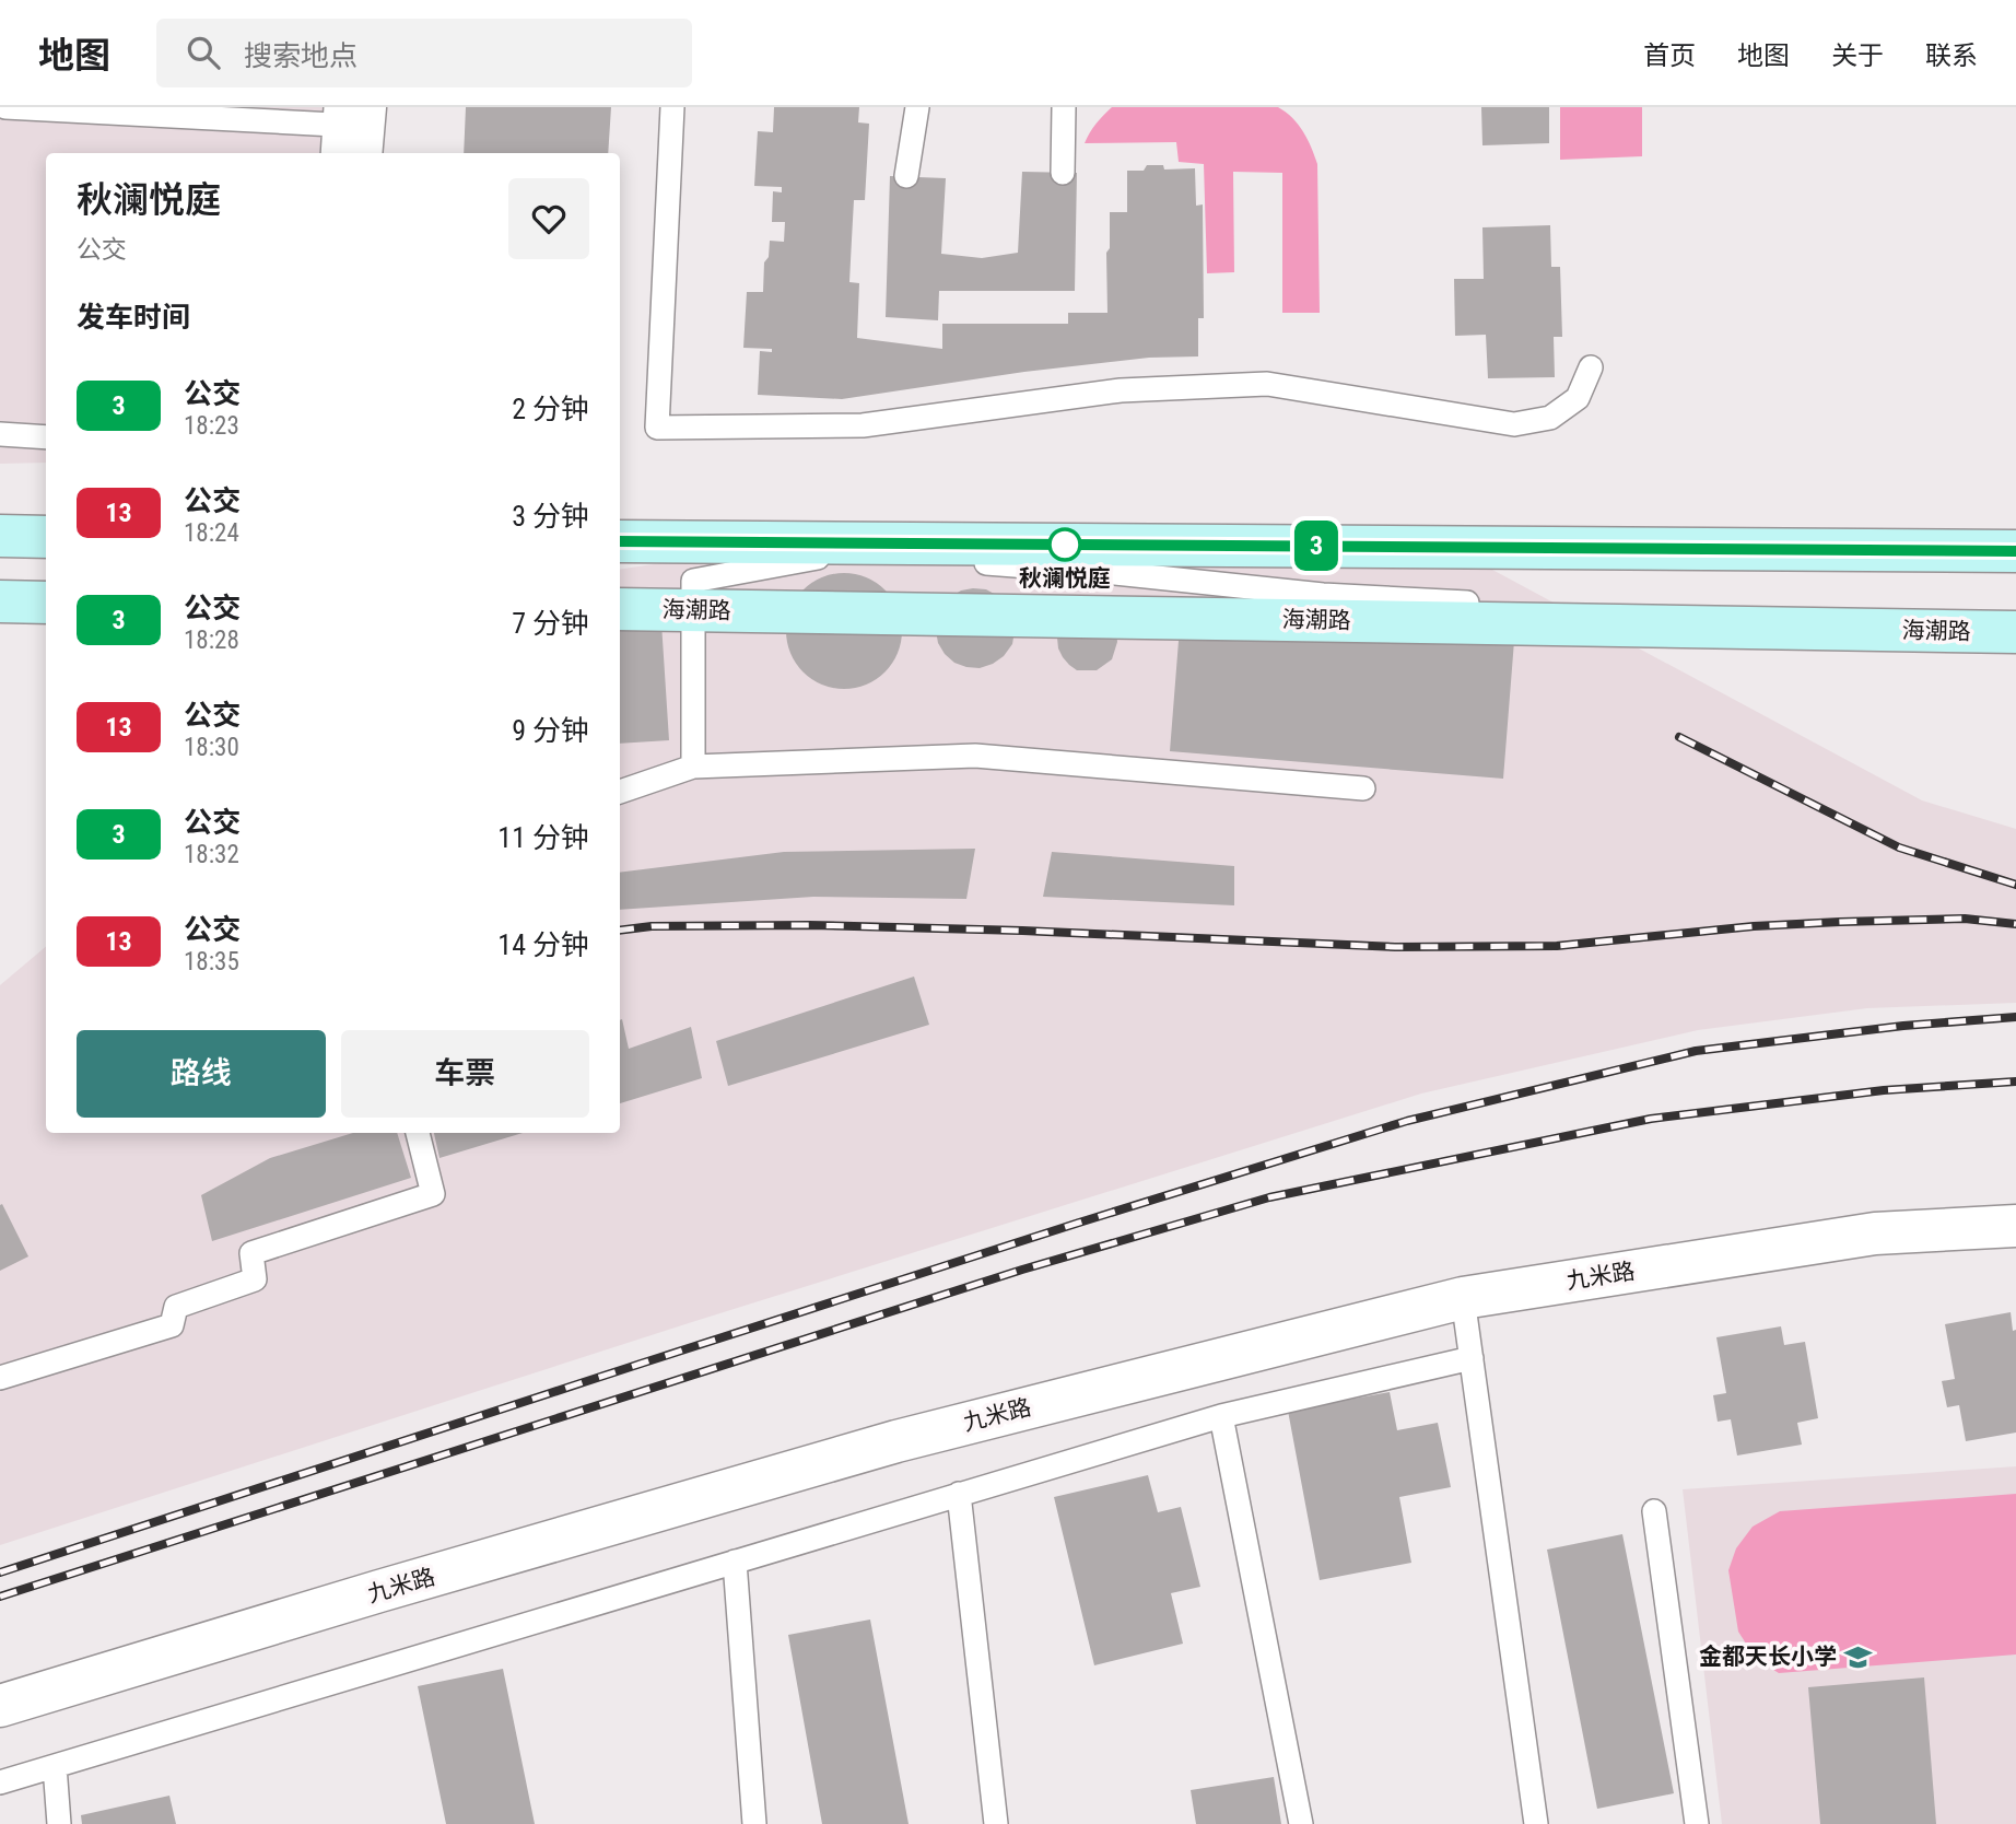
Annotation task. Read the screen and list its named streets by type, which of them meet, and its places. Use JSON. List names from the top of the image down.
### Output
{
  "streets": {
    "street": ["海潮路", "九米路"]
  },
  "places": {
    "other": ["秋澜悦庭"],
    "school or university": ["金都天长小学"]
  },
  "lines": ["bus line 3"],
  "page": {
    "header": "地图",
    "search": "搜索地点",
    "nav": [
      "首页",
      "地图",
      "关于",
      "联系"
    ],
    "on_map": "3",
    "heading": [
      ["秋澜悦庭", "公交"],
      "发车时间"
    ],
    "list": [
      {
        "mark": "3",
        "name": "公交",
        "note": "18:23",
        "value": "2 分钟"
      },
      {
        "mark": "13",
        "name": "公交",
        "note": "18:24",
        "value": "3 分钟"
      },
      {
        "mark": "3",
        "name": "公交",
        "note": "18:28",
        "value": "7 分钟"
      },
      {
        "mark": "13",
        "name": "公交",
        "note": "18:30",
        "value": "9 分钟"
      },
      {
        "mark": "3",
        "name": "公交",
        "note": "18:32",
        "value": "11 分钟"
      },
      {
        "mark": "13",
        "name": "公交",
        "note": "18:35",
        "value": "14 分钟"
      }
    ],
    "buttons": ["路线", "车票"]
  }
}
